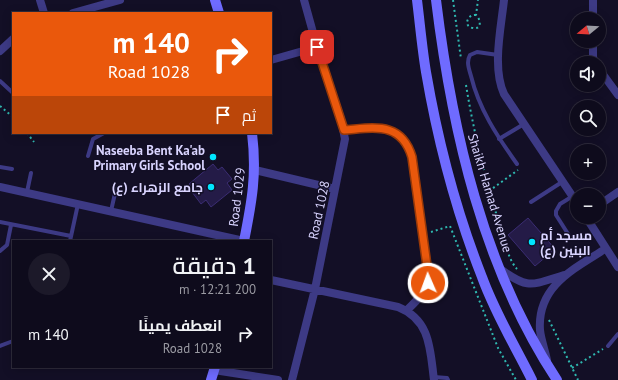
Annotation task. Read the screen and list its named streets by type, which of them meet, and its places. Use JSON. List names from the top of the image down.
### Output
{
  "streets": {
    "main road": ["Shaikh Hamad Avenue", "Road 1029"],
    "street": ["Road 1028"]
  },
  "places": ["Naseeba Bent Ka'ab Primary Girls School", "جامع الزهراء (ع)", "مسجد أم البنين (ع)"],
  "north": "left",
  "page": {
    "map_buttons": ["+", "−"],
    "turn": ["140 m", "Road 1028"],
    "then": "ثم",
    "heading": ["1 دقيقة", "200 m · 12:21"],
    "list": [
      {
        "name": "انعطف يمينًا",
        "note": "Road 1028",
        "value": "140 m"
      }
    ]
  }
}
